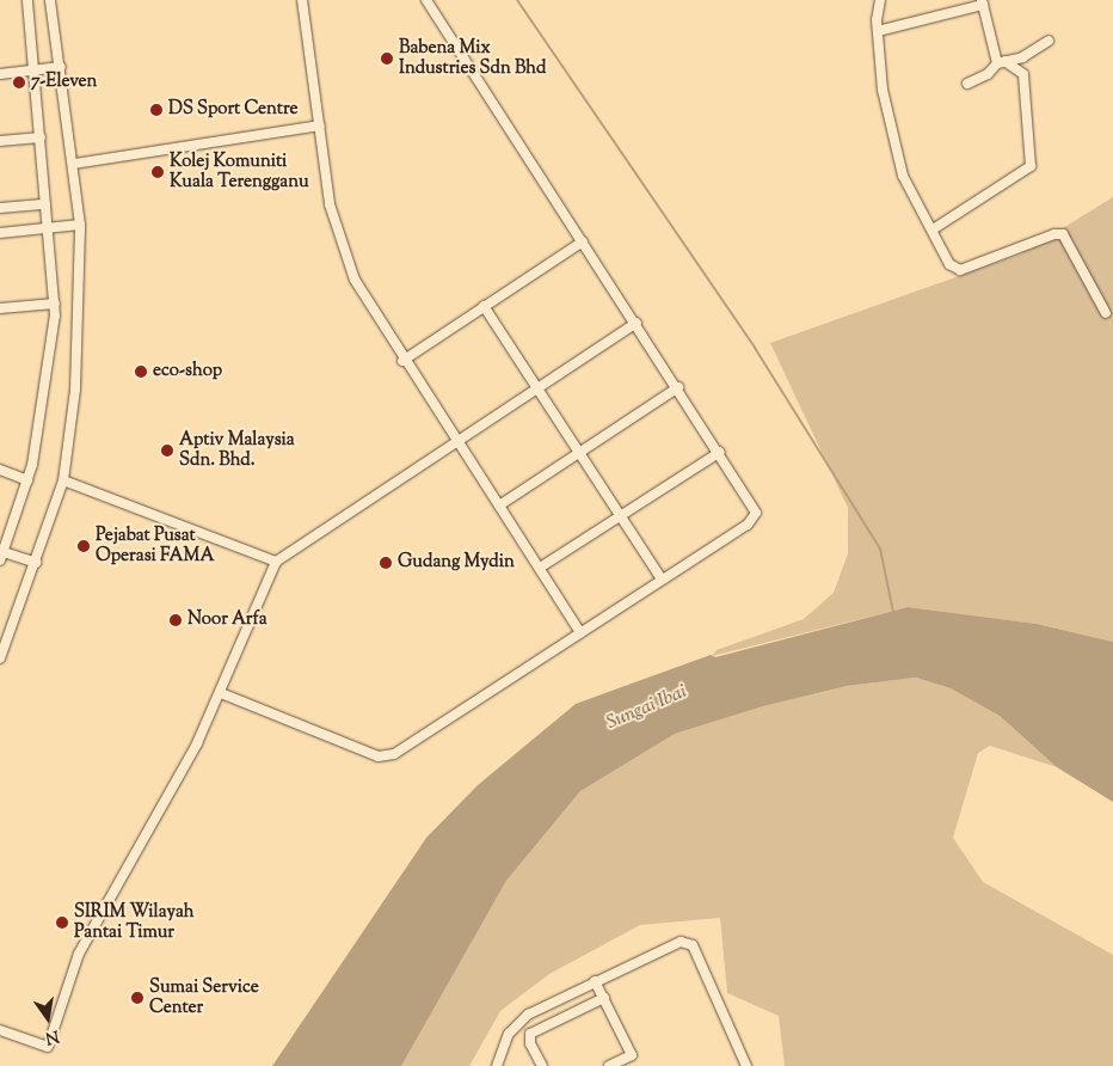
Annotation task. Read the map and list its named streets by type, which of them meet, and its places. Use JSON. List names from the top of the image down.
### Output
{
  "water": ["Sungai Ibai"],
  "places": [
    "Babena Mix Industries Sdn Bhd",
    "7-Eleven",
    "DS Sport Centre",
    "Kolej Komuniti Kuala Terengganu",
    "eco-shop",
    "Aptiv Malaysia Sdn. Bhd.",
    "Pejabat Pusat Operasi FAMA",
    "Gudang Mydin",
    "Noor Arfa",
    "SIRIM Wilayah Pantai Timur",
    "Sumai Service Center"
  ],
  "north": "bottom"
}
